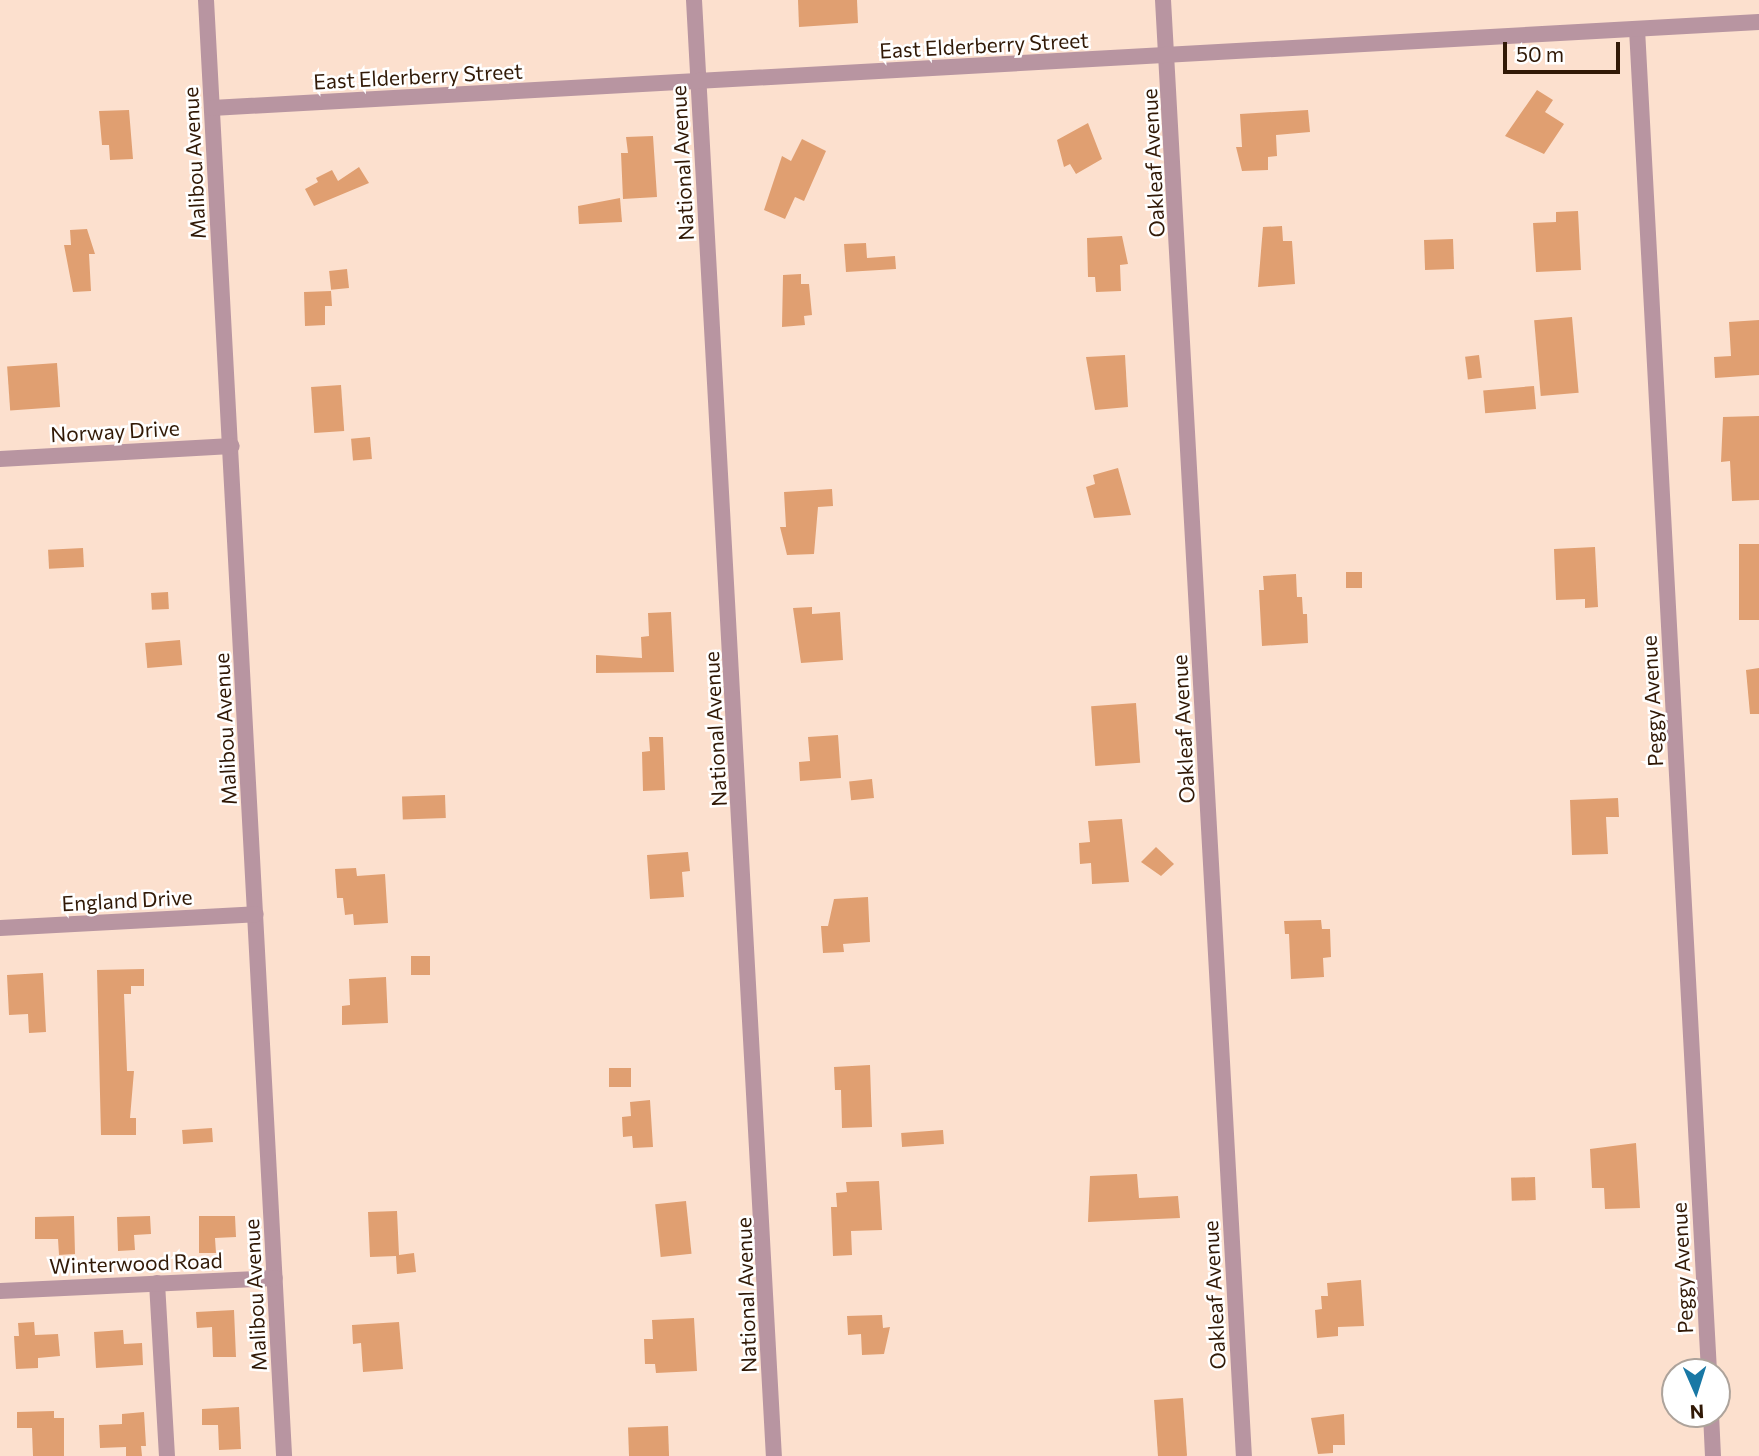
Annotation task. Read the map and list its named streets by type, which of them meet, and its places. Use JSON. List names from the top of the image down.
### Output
{
  "streets": {
    "street": [
      "East Elderberry Street",
      "Malibou Avenue",
      "National Avenue",
      "Oakleaf Avenue",
      "Norway Drive",
      "Peggy Avenue",
      "England Drive",
      "Winterwood Road"
    ]
  },
  "crossings": [
    ["East Elderberry Street", "Malibou Avenue"],
    ["East Elderberry Street", "National Avenue"],
    ["East Elderberry Street", "Oakleaf Avenue"],
    ["East Elderberry Street", "Peggy Avenue"],
    ["Malibou Avenue", "Norway Drive"],
    ["Malibou Avenue", "England Drive"],
    ["Malibou Avenue", "Winterwood Road"]
  ],
  "scale_bar": "50 m",
  "north": "bottom"
}
